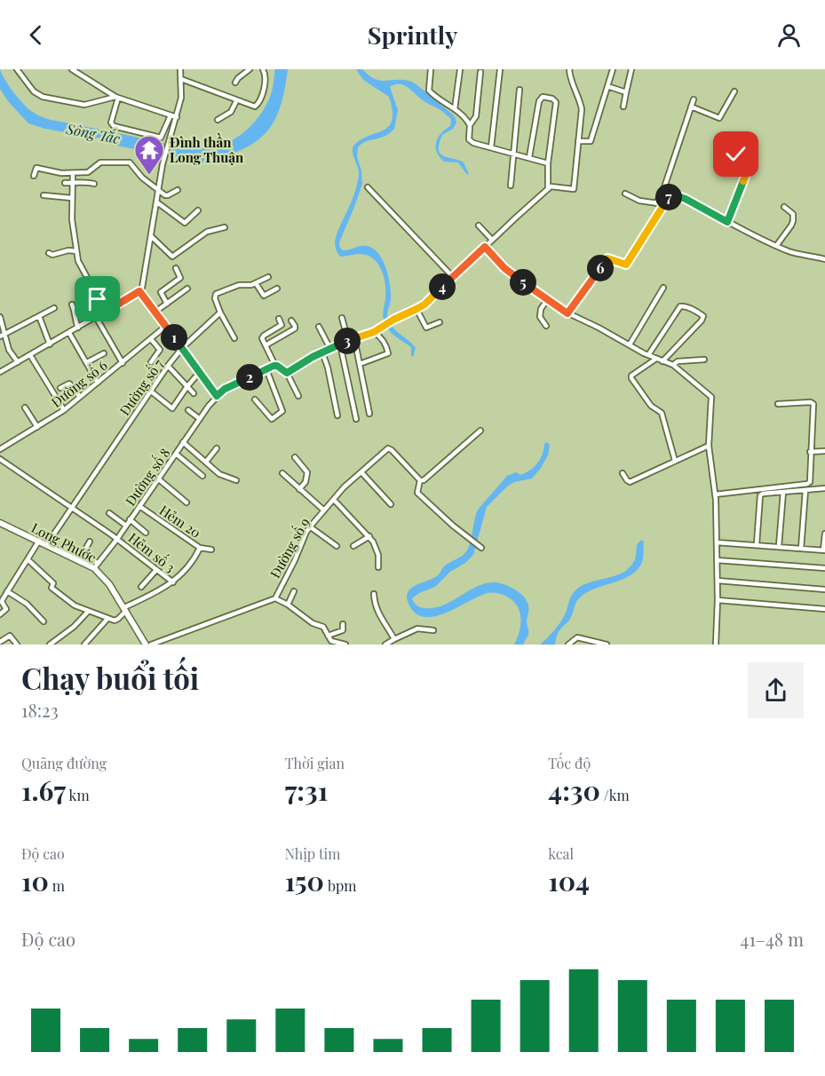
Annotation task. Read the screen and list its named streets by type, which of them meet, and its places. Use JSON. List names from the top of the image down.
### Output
{
  "streets": {
    "street": [
      "Đường số 6",
      "Đường số 7",
      "Đường số 8",
      "Hẻm 20",
      "Long Phước",
      "Đường số 9",
      "Hẻm số 3"
    ]
  },
  "crossings": [
    ["Đường số 7", "Long Phước"],
    ["Đường số 7", "Hẻm số 3"],
    ["Đường số 8", "Hẻm 20"],
    ["Đường số 8", "Long Phước"],
    ["Đường số 8", "Hẻm số 3"],
    ["Long Phước", "Đường số 9"]
  ],
  "water": ["Sông Tắc"],
  "places": {
    "temple": ["Đình thần Long Thuận"]
  },
  "page": {
    "header": "Sprintly",
    "pins": [
      "7",
      "6",
      "5",
      "4",
      "1",
      "3",
      "2"
    ],
    "heading": ["Chạy buổi tối", "18:23"],
    "stats": [
      ["Quãng đường", "1.67 km"],
      ["Thời gian", "7:31"],
      ["Tốc độ", "4:30 /km"],
      ["Độ cao", "10 m"],
      ["Nhịp tim", "150 bpm"],
      ["kcal", "104"]
    ],
    "chart": ["Độ cao", "41–48 m"]
  }
}
